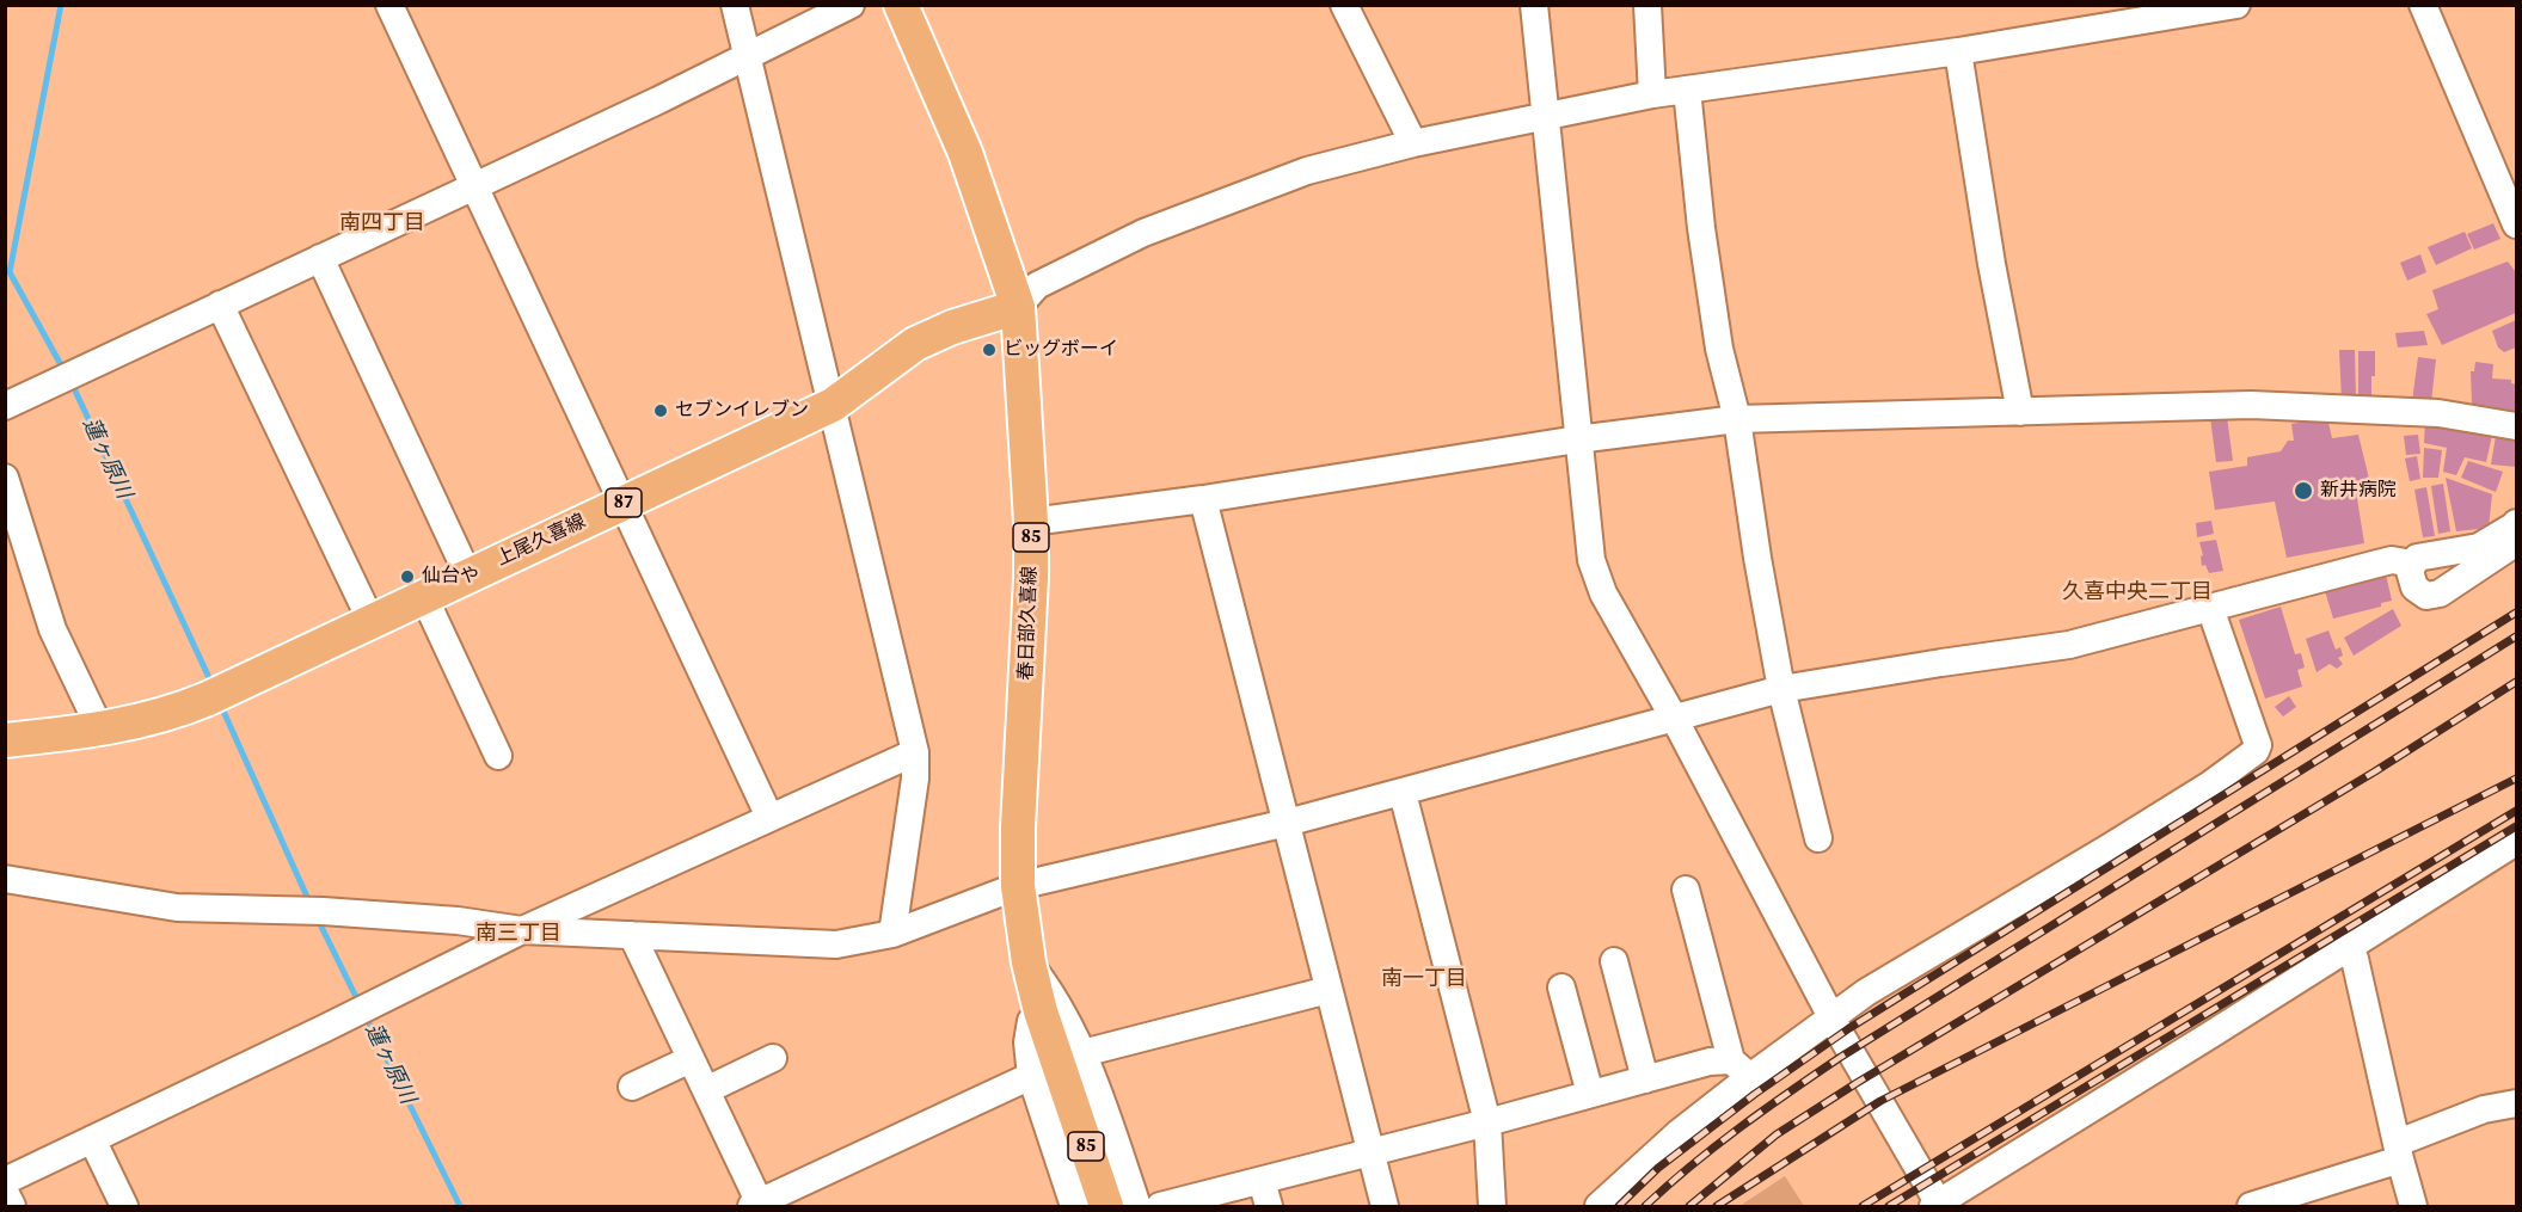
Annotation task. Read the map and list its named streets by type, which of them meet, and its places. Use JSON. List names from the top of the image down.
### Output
{
  "streets": {
    "main road": [
      "87",
      "85",
      "上尾久喜線",
      "春日部久喜線"
    ]
  },
  "crossings": [
    ["上尾久喜線", "春日部久喜線"]
  ],
  "districts": [
    "南四丁目",
    "久喜中央二丁目",
    "南三丁目",
    "南一丁目"
  ],
  "water": ["蓮ヶ原川"],
  "places": [
    "ビッグボーイ",
    "セブンイレブン",
    "新井病院",
    "仙台や"
  ]
}
